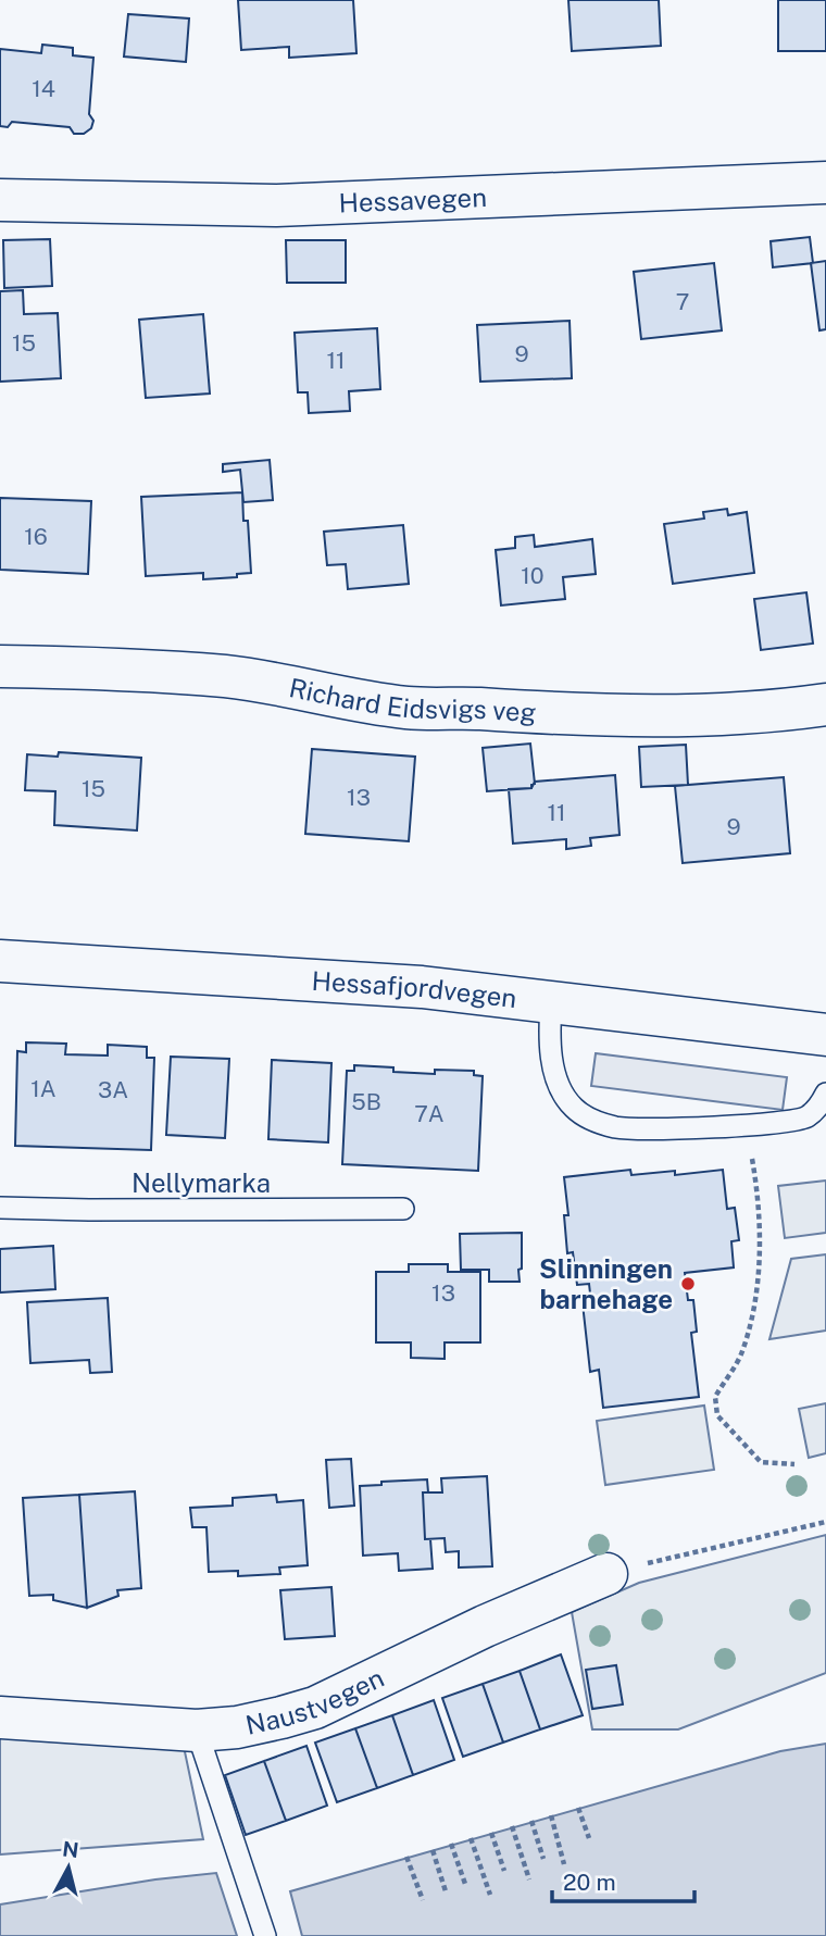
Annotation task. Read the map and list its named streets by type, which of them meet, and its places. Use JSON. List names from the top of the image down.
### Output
{
  "streets": {
    "street": [
      "Hessavegen",
      "Richard Eidsvigs veg",
      "Hessafjordvegen",
      "Naustvegen"
    ],
    "lane": ["Nellymarka"]
  },
  "places": ["Slinningen barnehage"],
  "house_numbers": [
    "14",
    "7",
    "15",
    "9",
    "11",
    "16",
    "10",
    "15",
    "13",
    "11",
    "9",
    "1A",
    "3A",
    "5B",
    "7A",
    "13"
  ],
  "scale_bar": "20 m",
  "north": "top"
}
